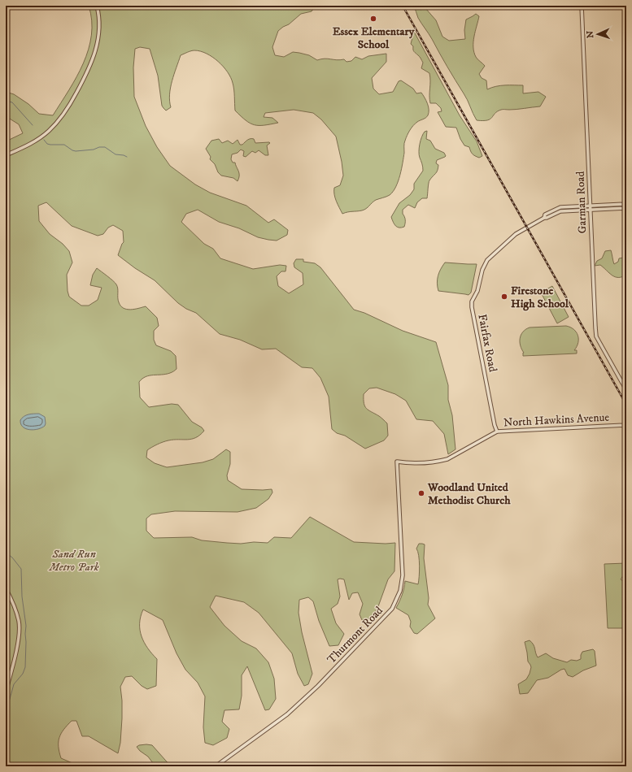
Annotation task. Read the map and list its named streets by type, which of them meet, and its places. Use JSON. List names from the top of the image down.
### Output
{
  "streets": {
    "street": [
      "Garman Road",
      "Fairfax Road",
      "North Hawkins Avenue",
      "Thurmont Road"
    ]
  },
  "crossings": [
    ["Garman Road", "Fairfax Road"],
    ["Fairfax Road", "North Hawkins Avenue"],
    ["North Hawkins Avenue", "Thurmont Road"]
  ],
  "parks": ["Sand Run Metro Park"],
  "places": ["Essex Elementary School", "Firestone High School", "Woodland United Methodist Church"],
  "north": "left"
}
